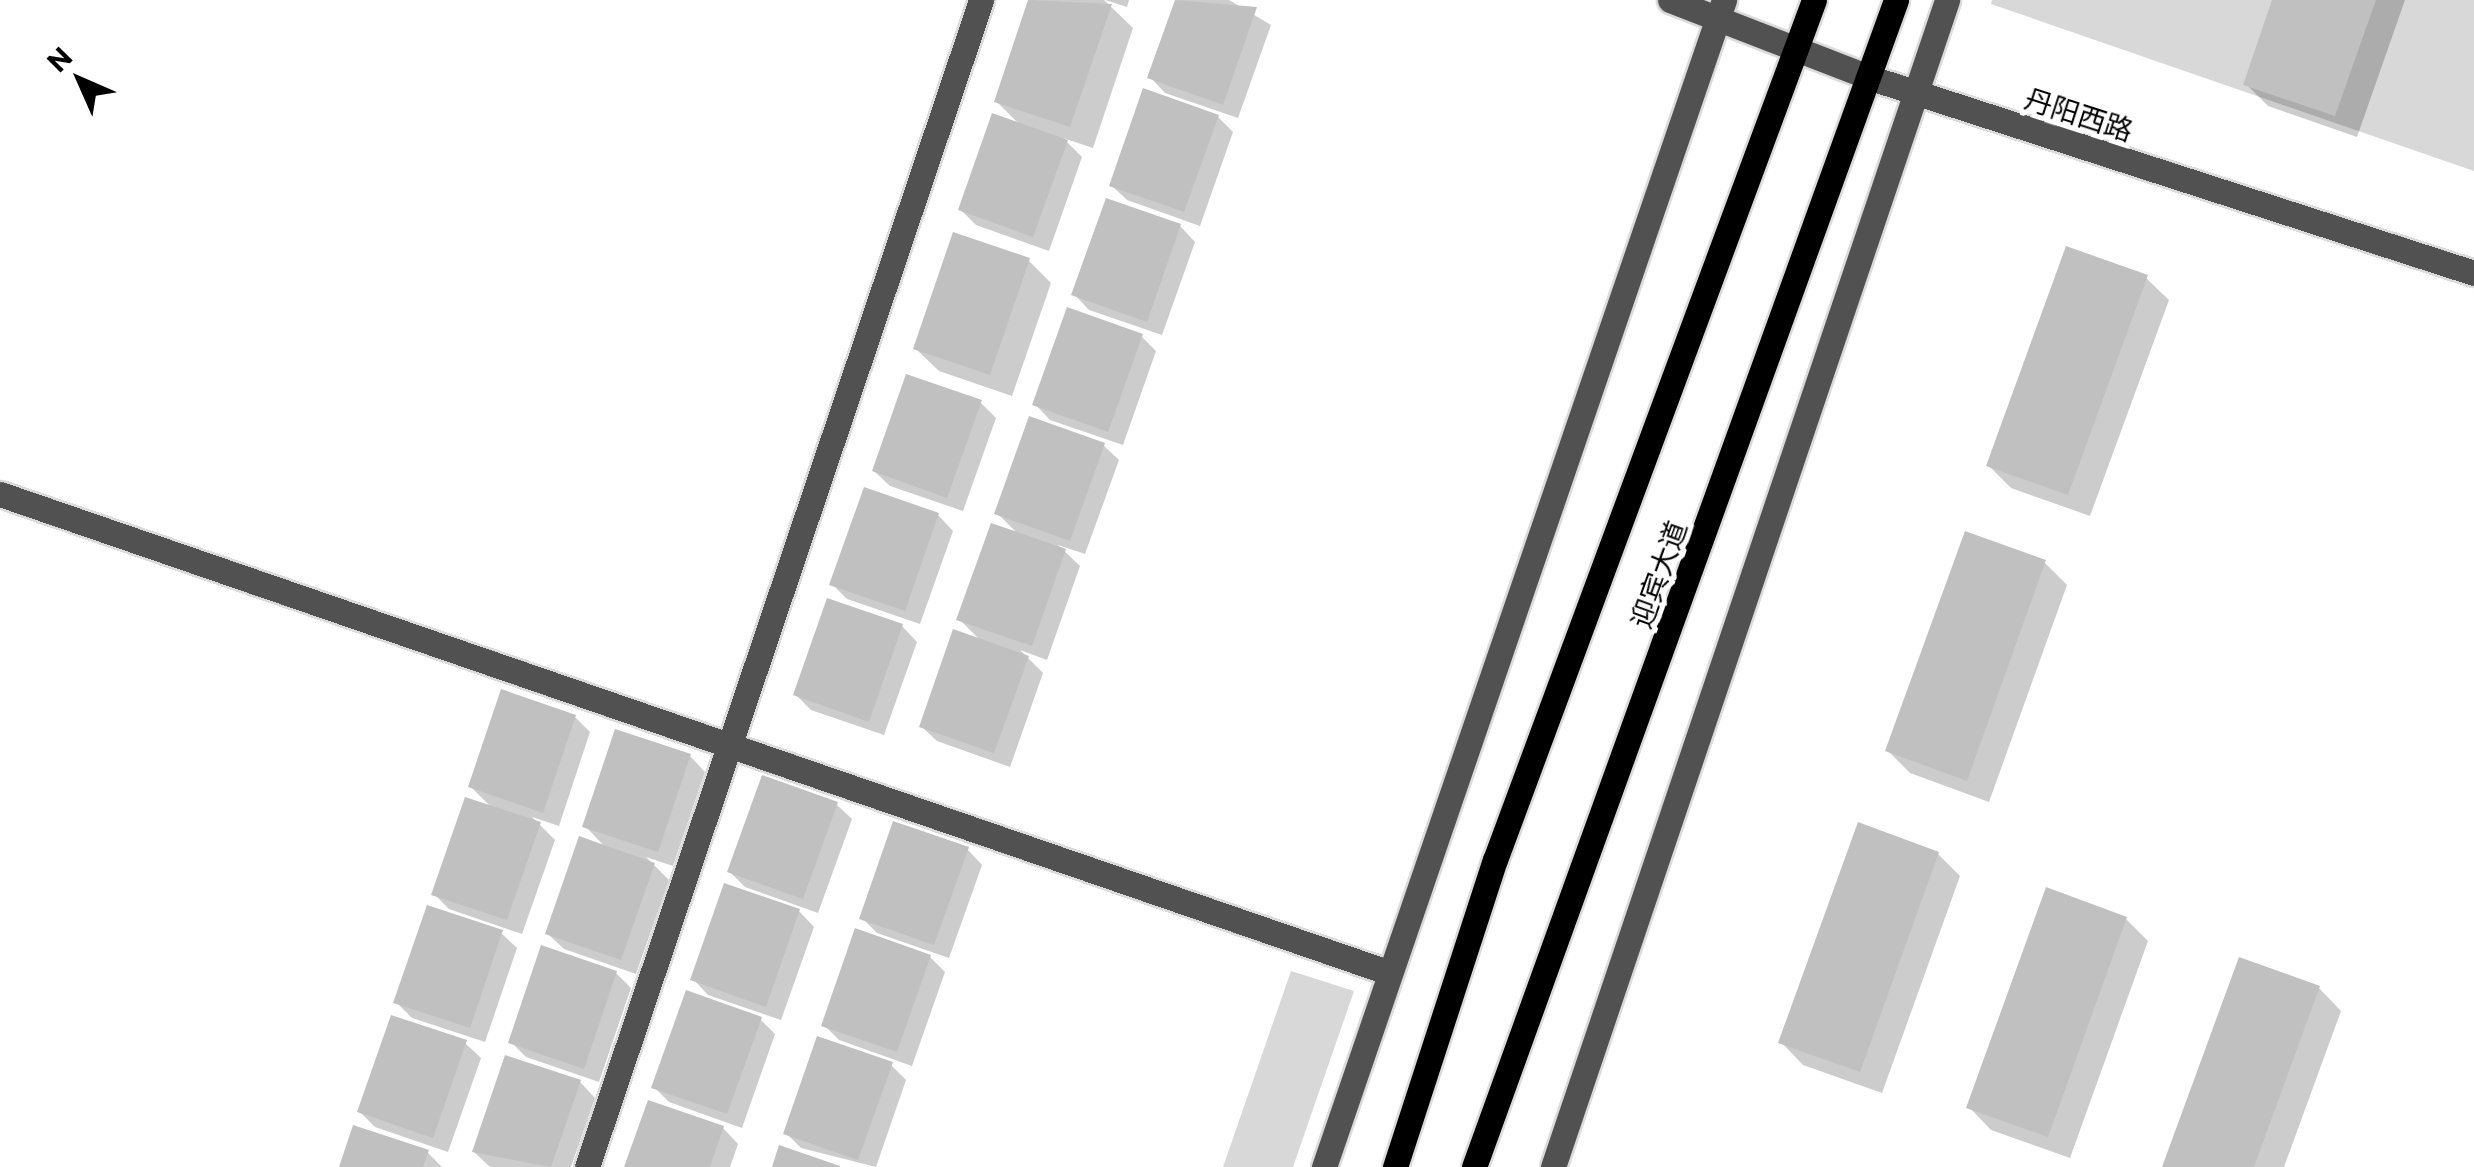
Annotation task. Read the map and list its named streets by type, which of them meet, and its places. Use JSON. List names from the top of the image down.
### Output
{
  "streets": {
    "main road": ["迎宾大道"],
    "street": ["丹阳西路"]
  },
  "crossings": [
    ["丹阳西路", "迎宾大道"]
  ],
  "north": "top left"
}
